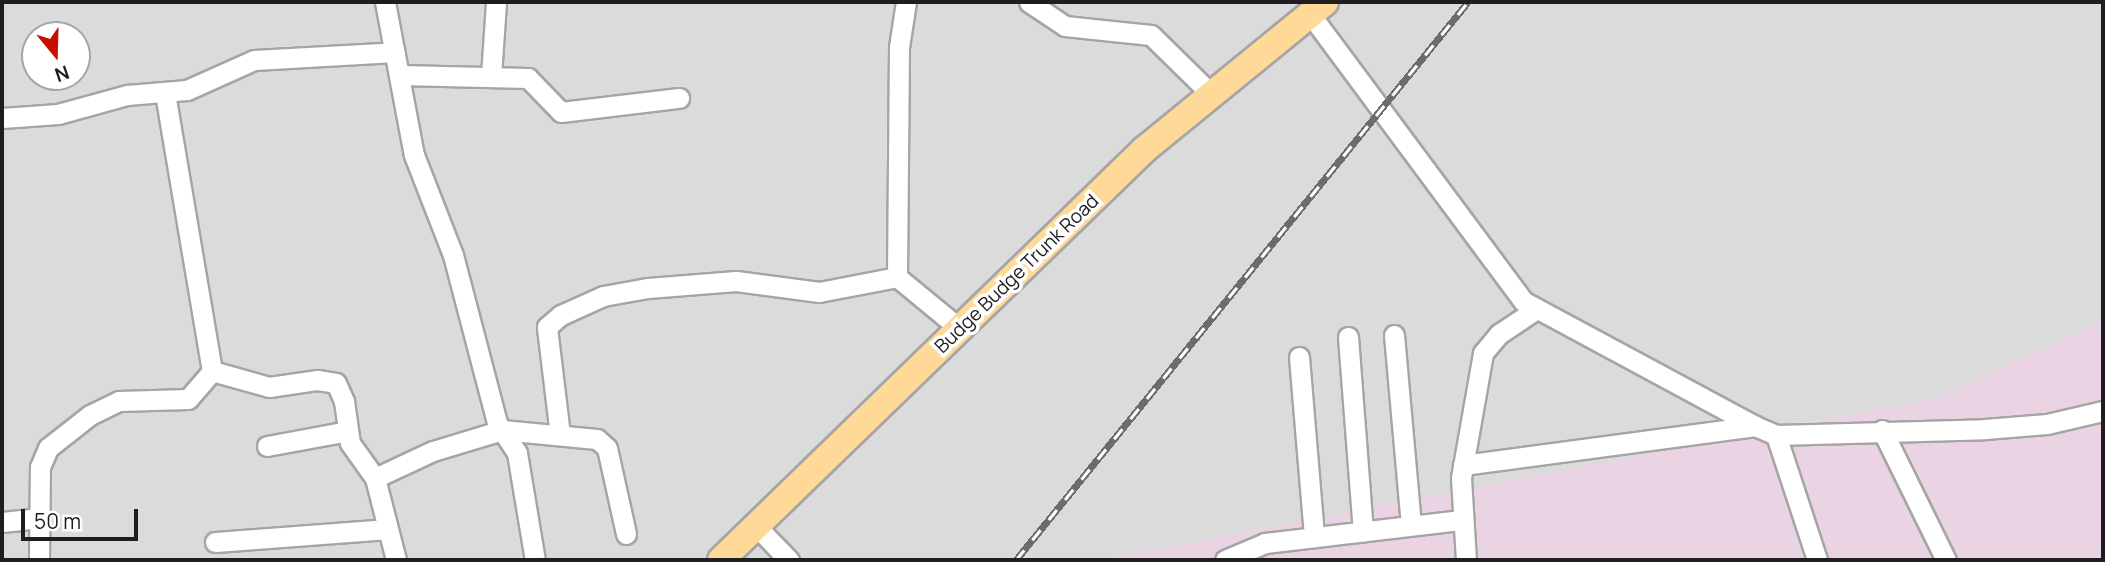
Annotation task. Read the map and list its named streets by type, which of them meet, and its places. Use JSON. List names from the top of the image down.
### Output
{
  "streets": {
    "main road": ["Budge Budge Trunk Road"]
  },
  "scale_bar": "50 m",
  "north": "bottom"
}
